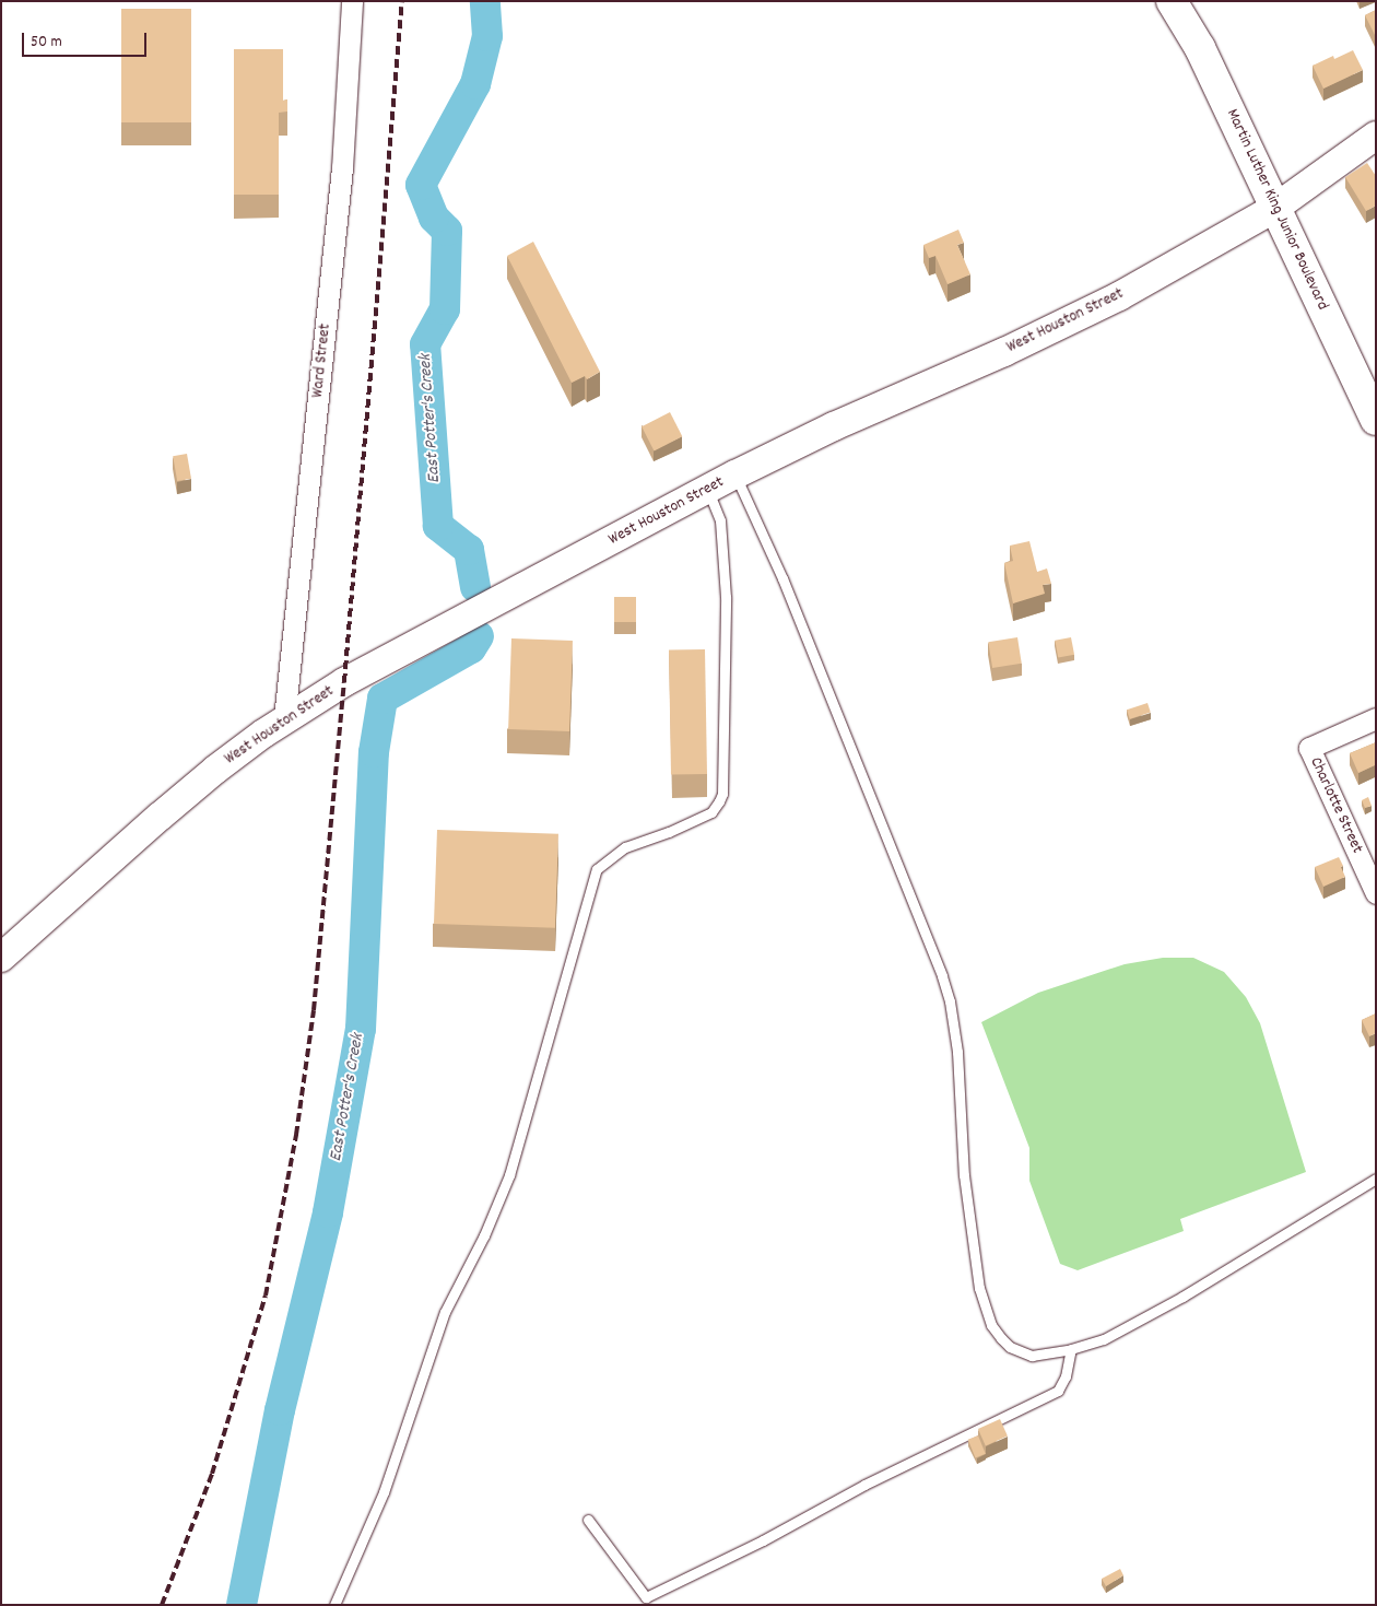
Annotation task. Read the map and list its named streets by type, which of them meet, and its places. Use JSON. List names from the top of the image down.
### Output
{
  "streets": {
    "main road": ["Martin Luther King Junior Boulevard"],
    "street": ["West Houston Street", "Ward Street", "Charlotte Street"]
  },
  "crossings": [
    ["Martin Luther King Junior Boulevard", "West Houston Street"],
    ["West Houston Street", "Ward Street"]
  ],
  "water": ["East Potter's Creek"],
  "scale_bar": "50 m"
}
